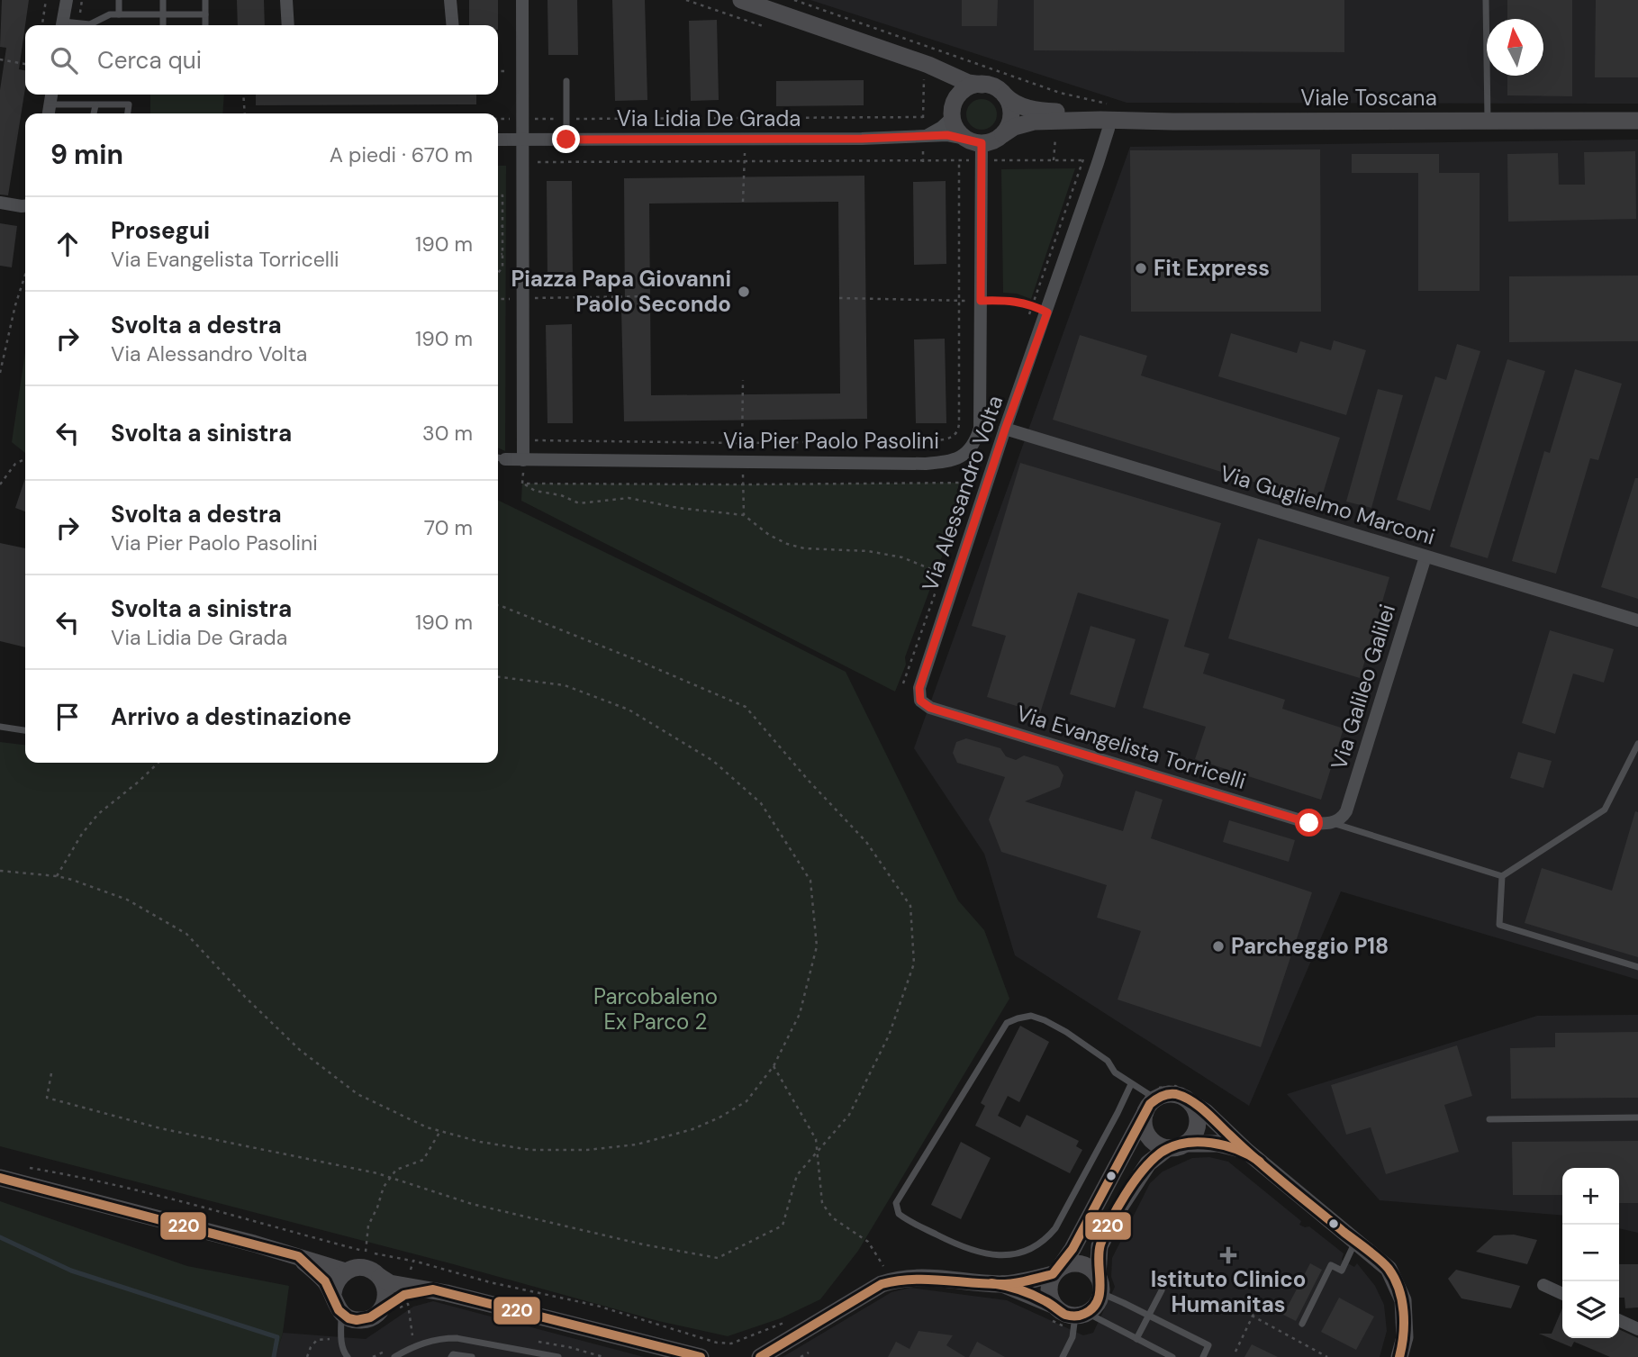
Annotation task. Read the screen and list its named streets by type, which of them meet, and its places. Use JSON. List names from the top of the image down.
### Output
{
  "streets": {
    "street": [
      "Viale Toscana",
      "Via Lidia De Grada",
      "Via Pier Paolo Pasolini",
      "Via Alessandro Volta",
      "Via Guglielmo Marconi",
      "Via Galileo Galilei",
      "Via Evangelista Torricelli"
    ]
  },
  "crossings": [
    ["Viale Toscana", "Via Lidia De Grada"],
    ["Viale Toscana", "Via Pier Paolo Pasolini"],
    ["Viale Toscana", "Via Alessandro Volta"],
    ["Via Lidia De Grada", "Via Pier Paolo Pasolini"],
    ["Via Alessandro Volta", "Via Guglielmo Marconi"],
    ["Via Alessandro Volta", "Via Evangelista Torricelli"],
    ["Via Guglielmo Marconi", "Via Galileo Galilei"],
    ["Via Galileo Galilei", "Via Evangelista Torricelli"]
  ],
  "parks": ["Parcobaleno Ex Parco 2"],
  "places": {
    "other": ["Fit Express", "Piazza Papa Giovanni Paolo Secondo", "Parcheggio P18"],
    "health": ["Istituto Clinico Humanitas"]
  },
  "lines": ["transit line 220"],
  "north": "top",
  "page": {
    "search": "Cerca qui",
    "heading": ["9 min", "A piedi · 670 m"],
    "list": [
      ["Prosegui", "Via Evangelista Torricelli", "190 m"],
      ["Svolta a destra", "Via Alessandro Volta", "190 m"],
      ["Svolta a sinistra", "30 m"],
      ["Svolta a destra", "Via Pier Paolo Pasolini", "70 m"],
      ["Svolta a sinistra", "Via Lidia De Grada", "190 m"],
      "Arrivo a destinazione"
    ],
    "map_buttons": ["+", "−"]
  }
}
